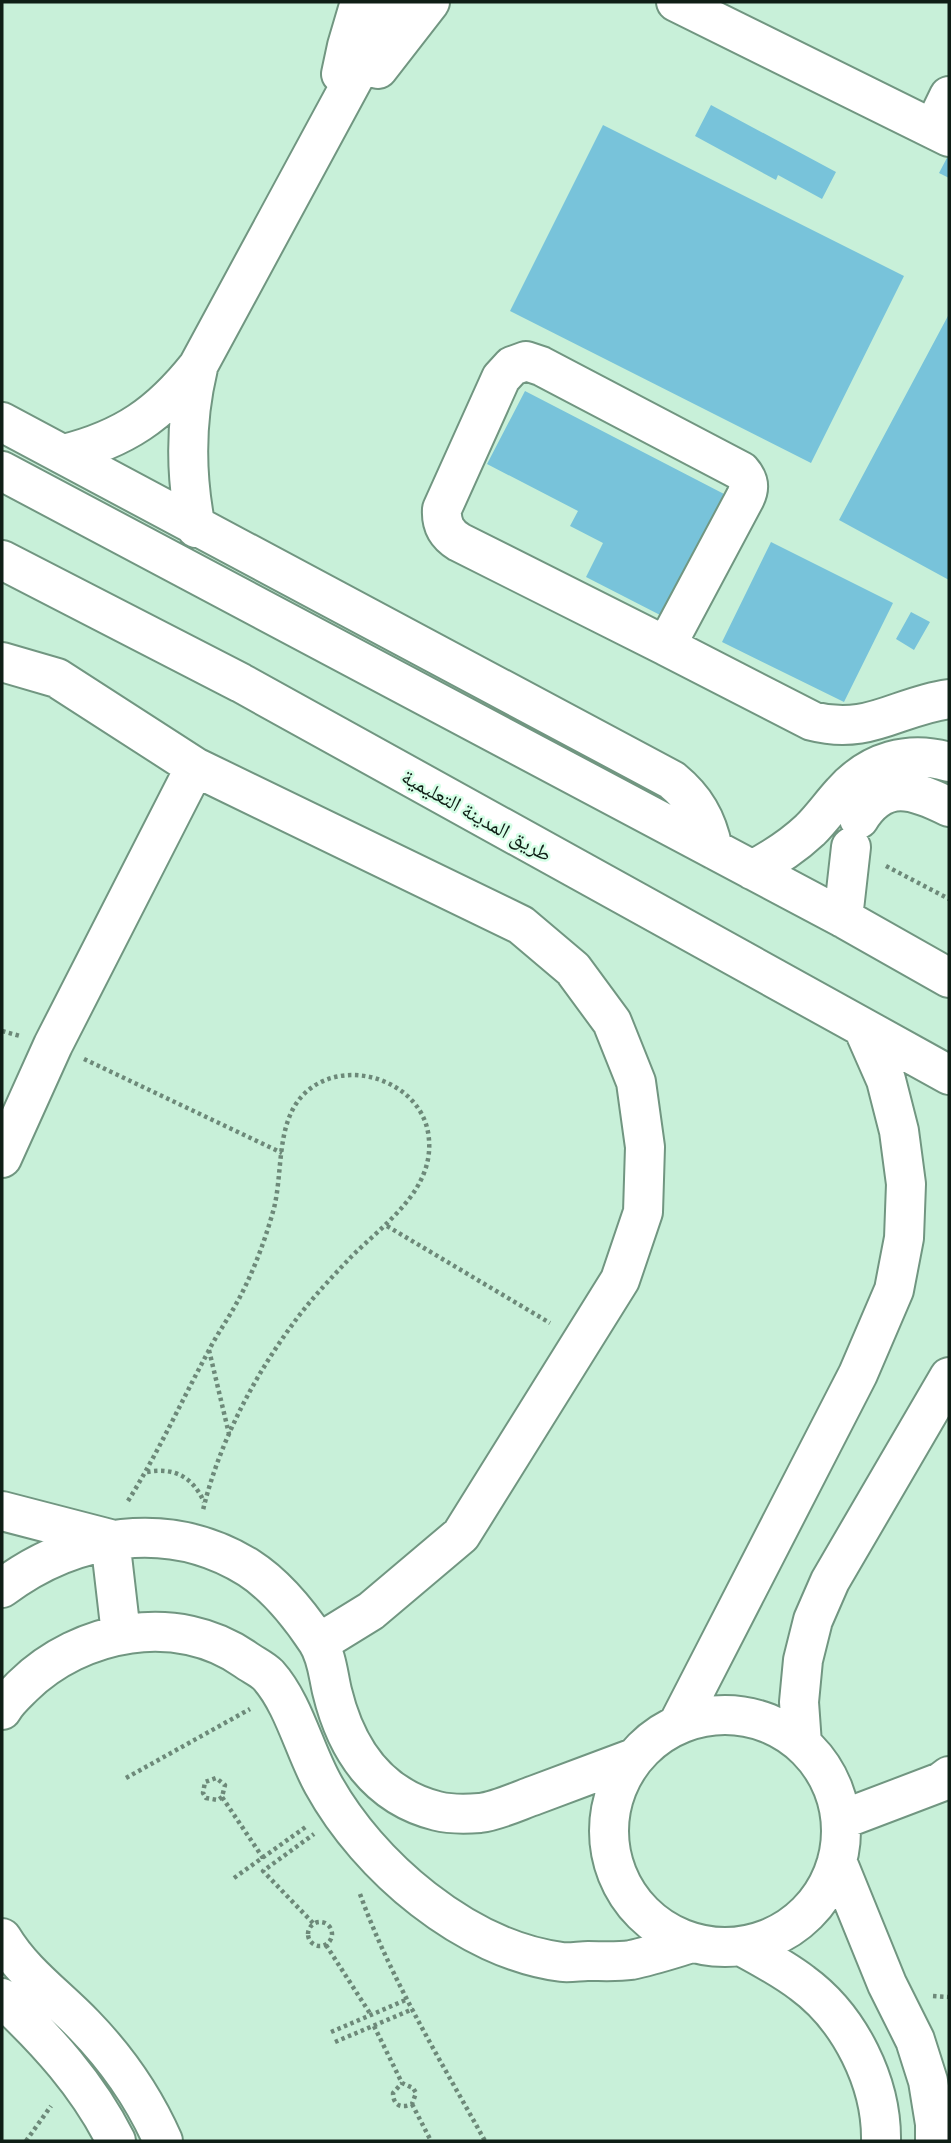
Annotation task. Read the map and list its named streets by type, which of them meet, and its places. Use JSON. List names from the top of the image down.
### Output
{
  "streets": {
    "street": ["طريق المدينة التعليمية"]
  }
}
